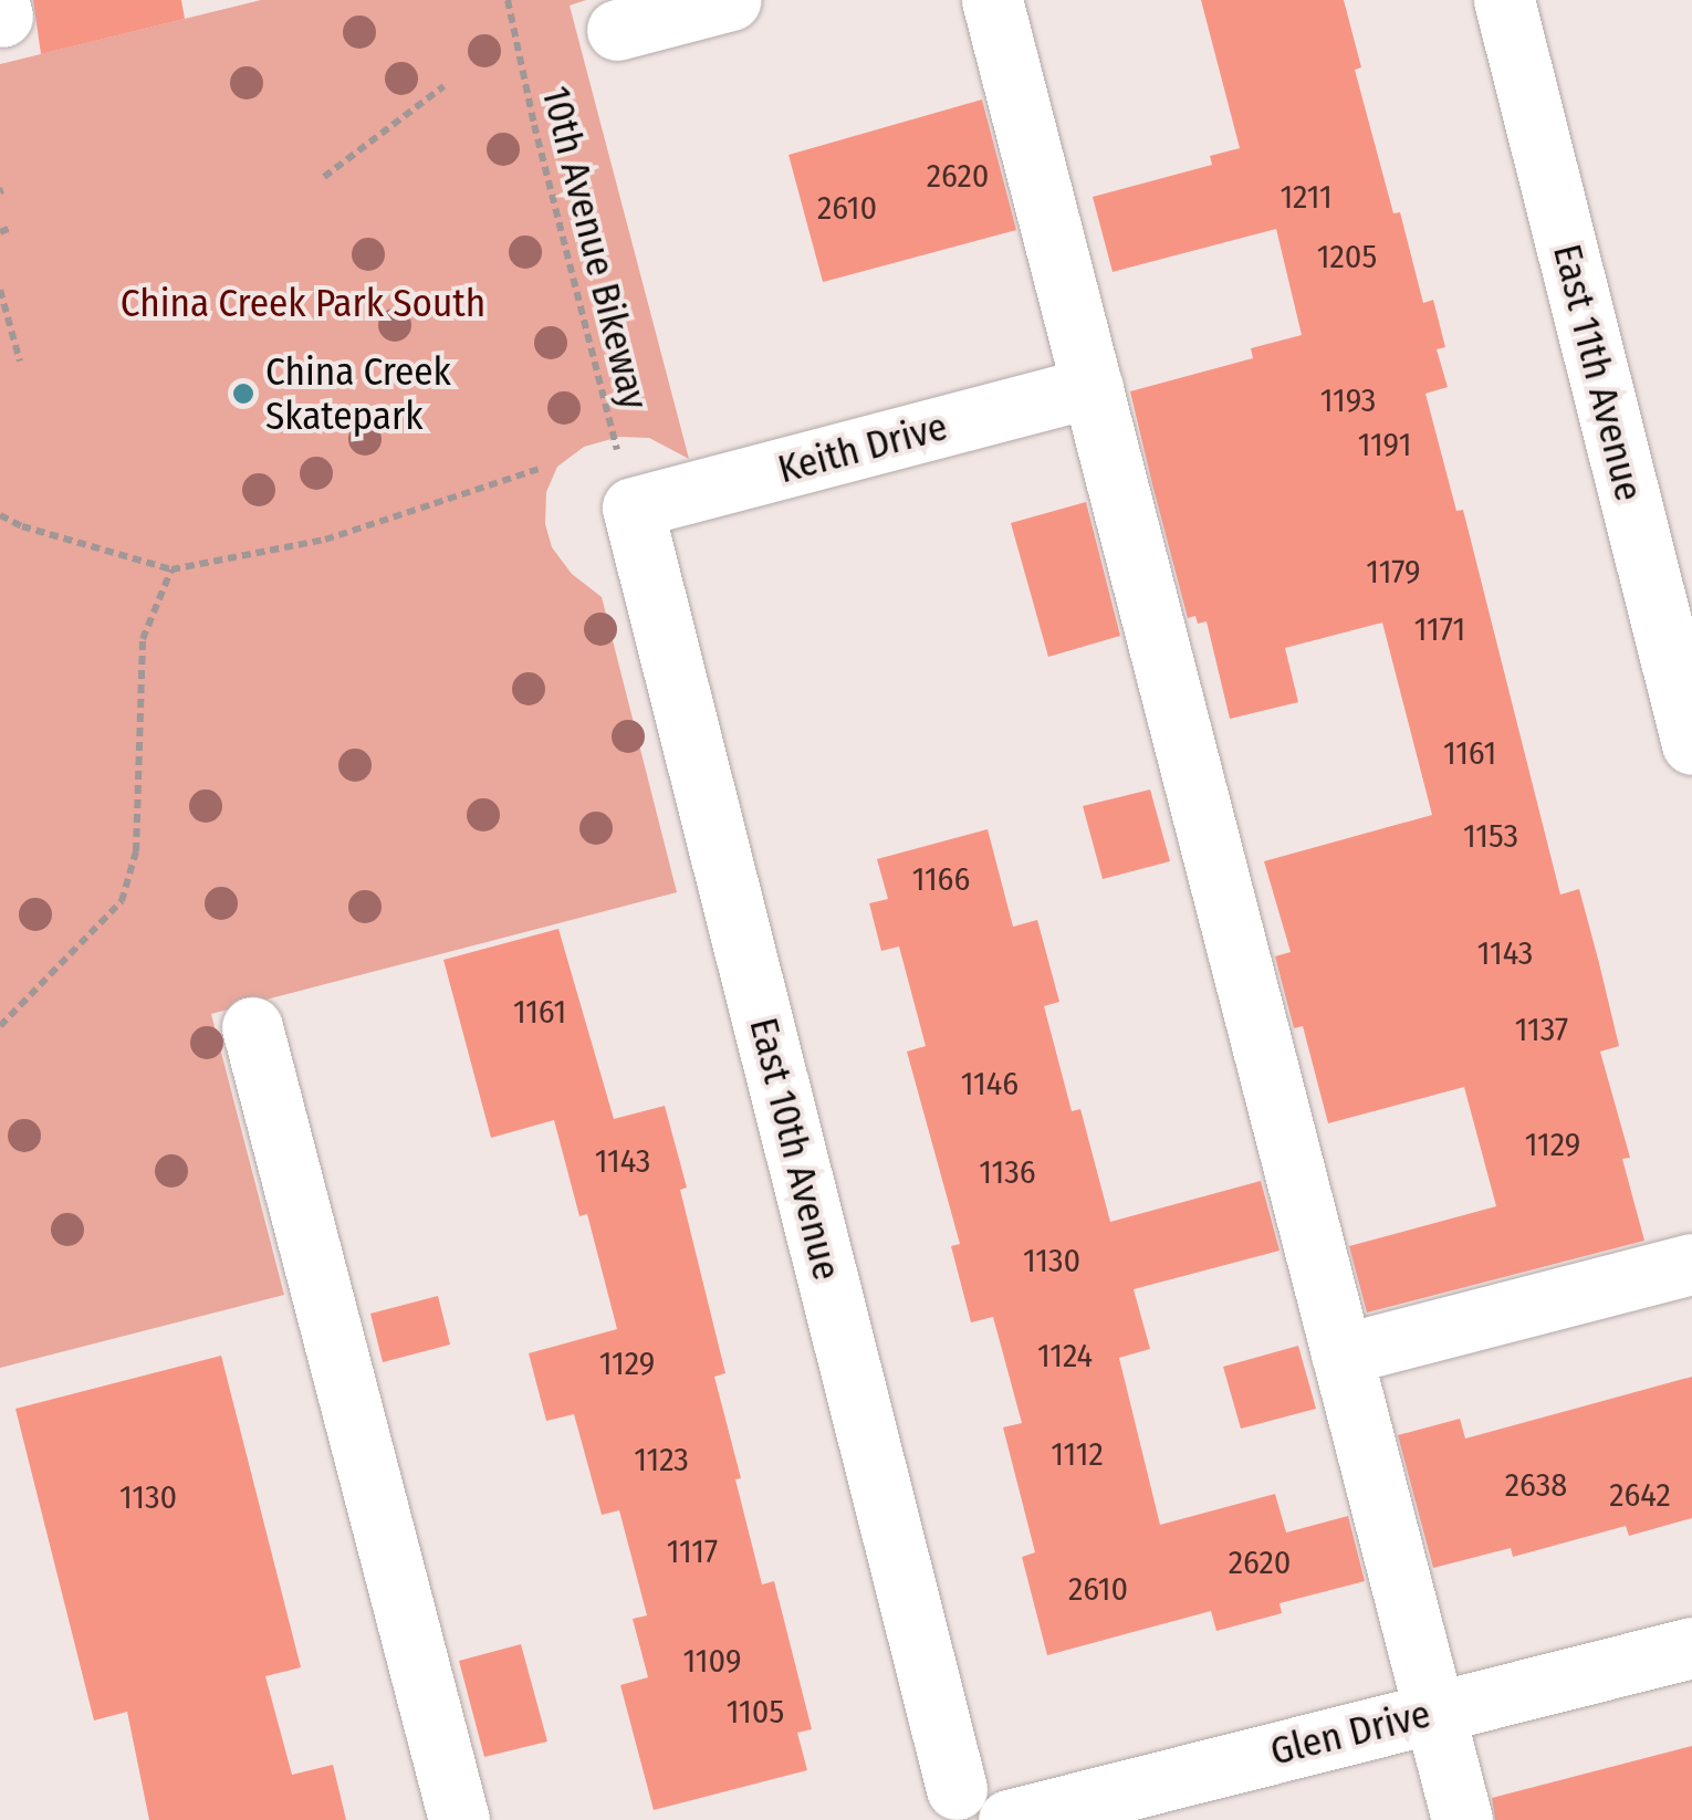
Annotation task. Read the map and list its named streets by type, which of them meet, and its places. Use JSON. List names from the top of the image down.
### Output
{
  "streets": {
    "street": [
      "East 11th Avenue",
      "Keith Drive",
      "East 10th Avenue",
      "Glen Drive"
    ],
    "path": ["10th Avenue Bikeway"]
  },
  "crossings": [
    ["10th Avenue Bikeway", "Keith Drive"],
    ["10th Avenue Bikeway", "East 10th Avenue"],
    ["Keith Drive", "East 10th Avenue"],
    ["East 10th Avenue", "Glen Drive"]
  ],
  "parks": ["China Creek Park South"],
  "places": ["China Creek Skatepark"],
  "house_numbers": [
    "2620",
    "1211",
    "2610",
    "1205",
    "1193",
    "1191",
    "1179",
    "1171",
    "1161",
    "1153",
    "1166",
    "1143",
    "1161",
    "1137",
    "1146",
    "1129",
    "1143",
    "1136",
    "1130",
    "1124",
    "1129",
    "1112",
    "1123",
    "2638",
    "2642",
    "1130",
    "1117",
    "2620",
    "2610",
    "1109",
    "1105"
  ]
}
